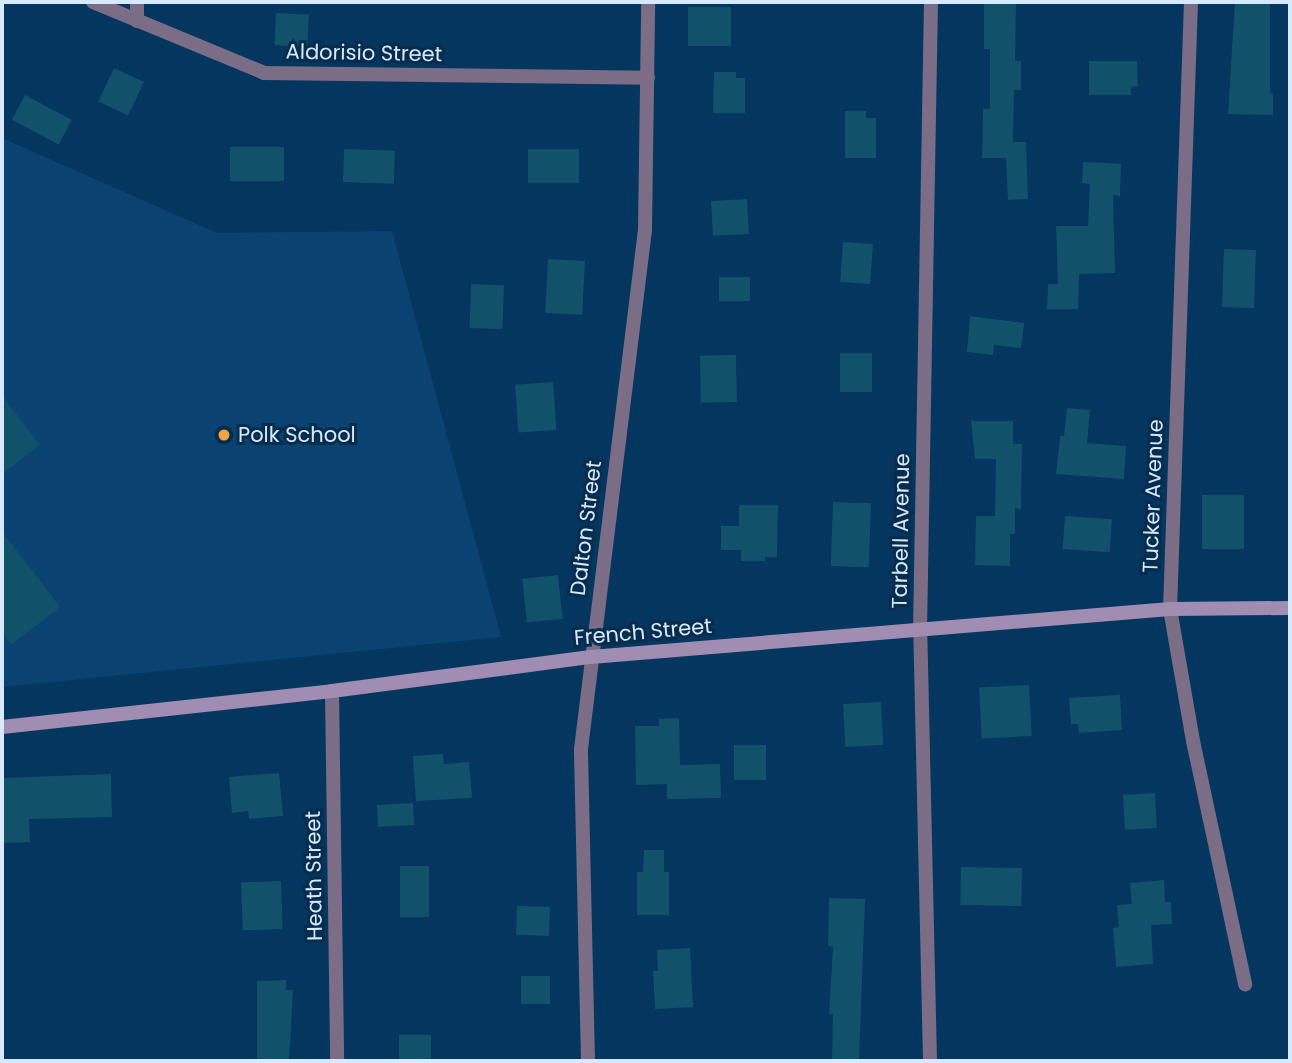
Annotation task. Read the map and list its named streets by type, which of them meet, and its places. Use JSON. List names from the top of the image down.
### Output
{
  "streets": {
    "street": [
      "Aldorisio Street",
      "Tucker Avenue",
      "Dalton Street",
      "Tarbell Avenue",
      "French Street",
      "Heath Street"
    ]
  },
  "crossings": [
    ["Aldorisio Street", "Dalton Street"],
    ["Tucker Avenue", "French Street"],
    ["Dalton Street", "French Street"],
    ["Tarbell Avenue", "French Street"],
    ["French Street", "Heath Street"]
  ],
  "places": ["Polk School"]
}
